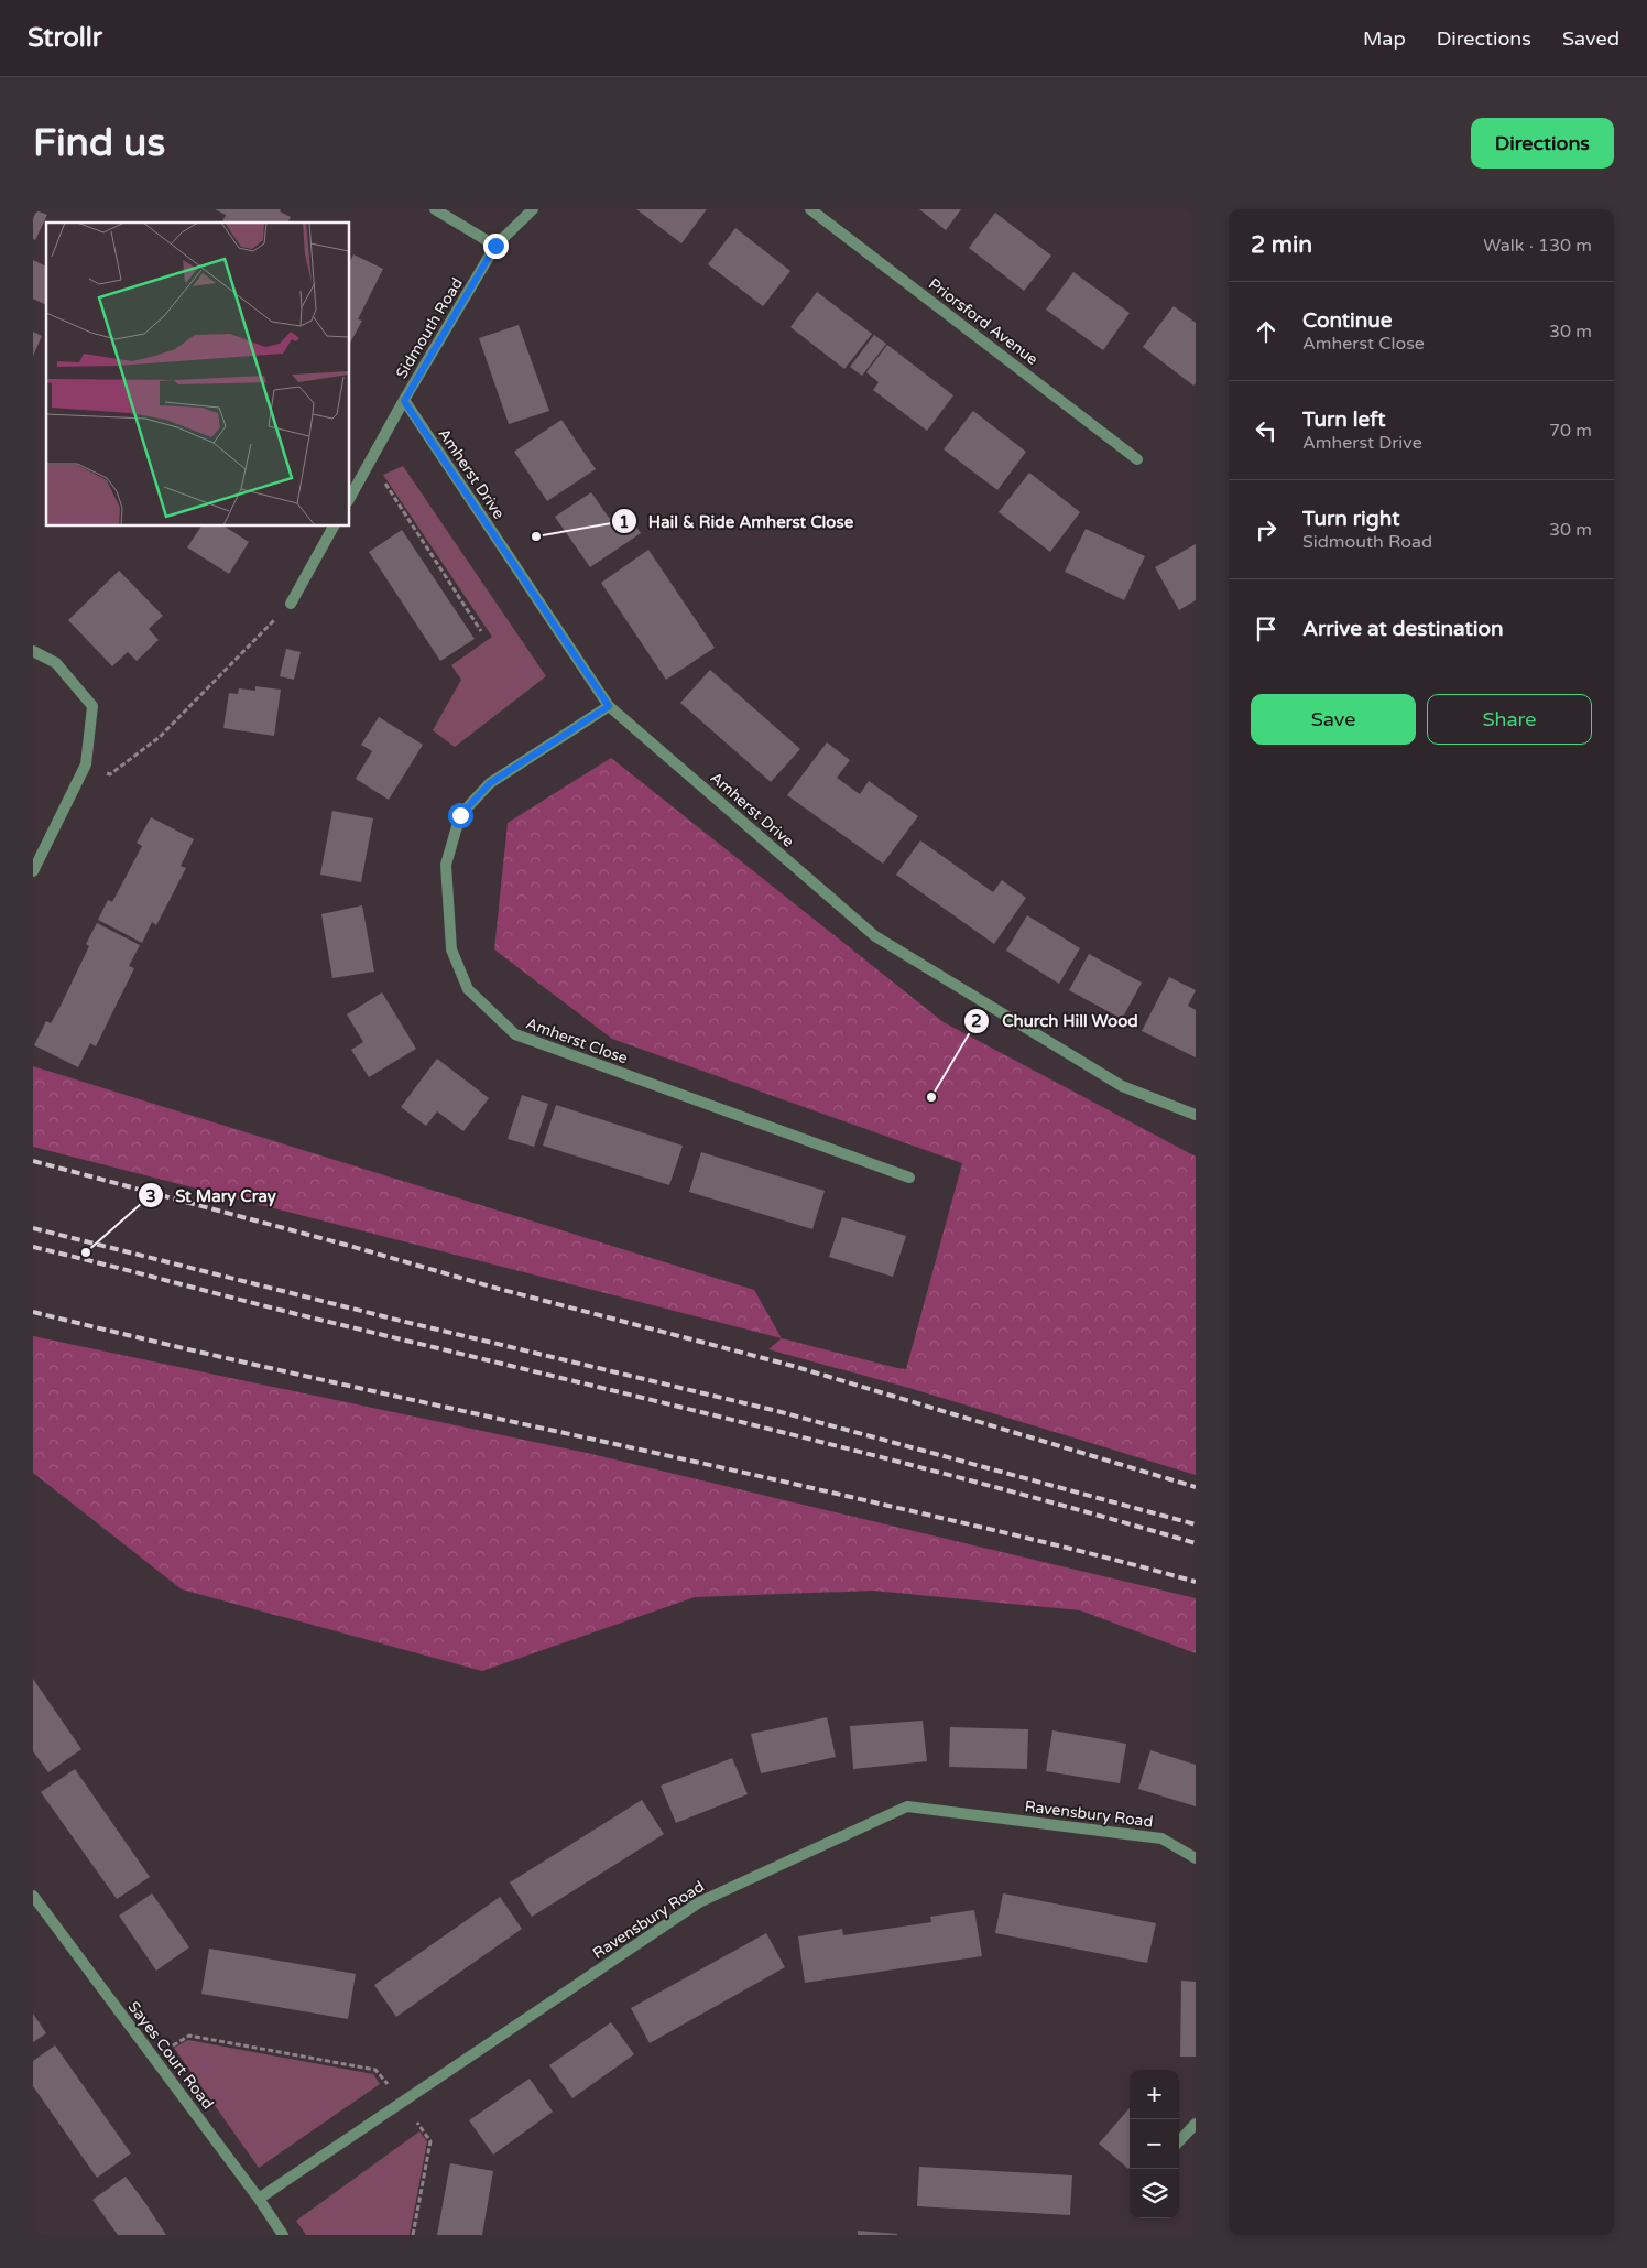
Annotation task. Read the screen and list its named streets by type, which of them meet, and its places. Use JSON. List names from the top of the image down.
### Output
{
  "streets": {
    "street": [
      "Priorsford Avenue",
      "Sidmouth Road",
      "Amherst Drive",
      "Amherst Close",
      "Ravensbury Road",
      "Sayes Court Road"
    ]
  },
  "crossings": [
    ["Sidmouth Road", "Amherst Drive"],
    ["Amherst Drive", "Amherst Close"],
    ["Ravensbury Road", "Sayes Court Road"]
  ],
  "places": ["Hail & Ride Amherst Close", "Church Hill Wood", "St Mary Cray"],
  "page": {
    "header": "Strollr",
    "nav": ["Map", "Directions", "Saved"],
    "buttons": [
      "Directions",
      ["Save", "Share"]
    ],
    "title": "Find us",
    "heading": ["2 min", "Walk · 130 m"],
    "list": [
      ["Continue", "Amherst Close", "30 m"],
      ["Turn left", "Amherst Drive", "70 m"],
      ["Turn right", "Sidmouth Road", "30 m"],
      "Arrive at destination"
    ],
    "map_buttons": ["+", "−"]
  }
}
